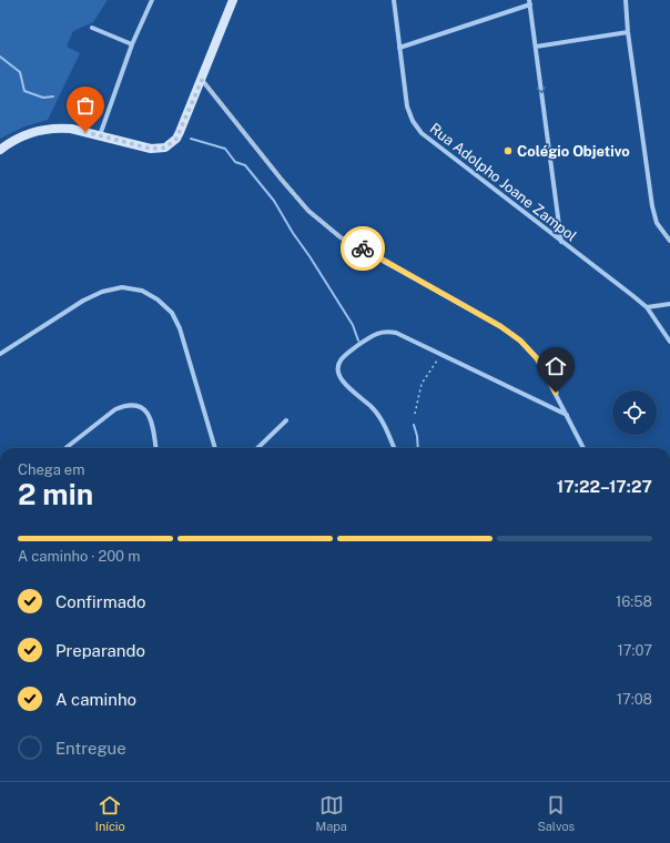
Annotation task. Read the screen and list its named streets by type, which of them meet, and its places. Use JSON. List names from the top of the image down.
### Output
{
  "streets": {
    "street": ["Rua Adolpho Joane Zampol"]
  },
  "places": ["Colégio Objetivo"],
  "page": {
    "heading": ["2 min", "Chega em", "17:22–17:27"],
    "bar": "A caminho · 200 m",
    "list": [
      ["Confirmado", "16:58"],
      ["Preparando", "17:07"],
      ["A caminho", "17:08"],
      "Entregue"
    ],
    "tabs": ["Início", "Mapa", "Salvos"]
  }
}
